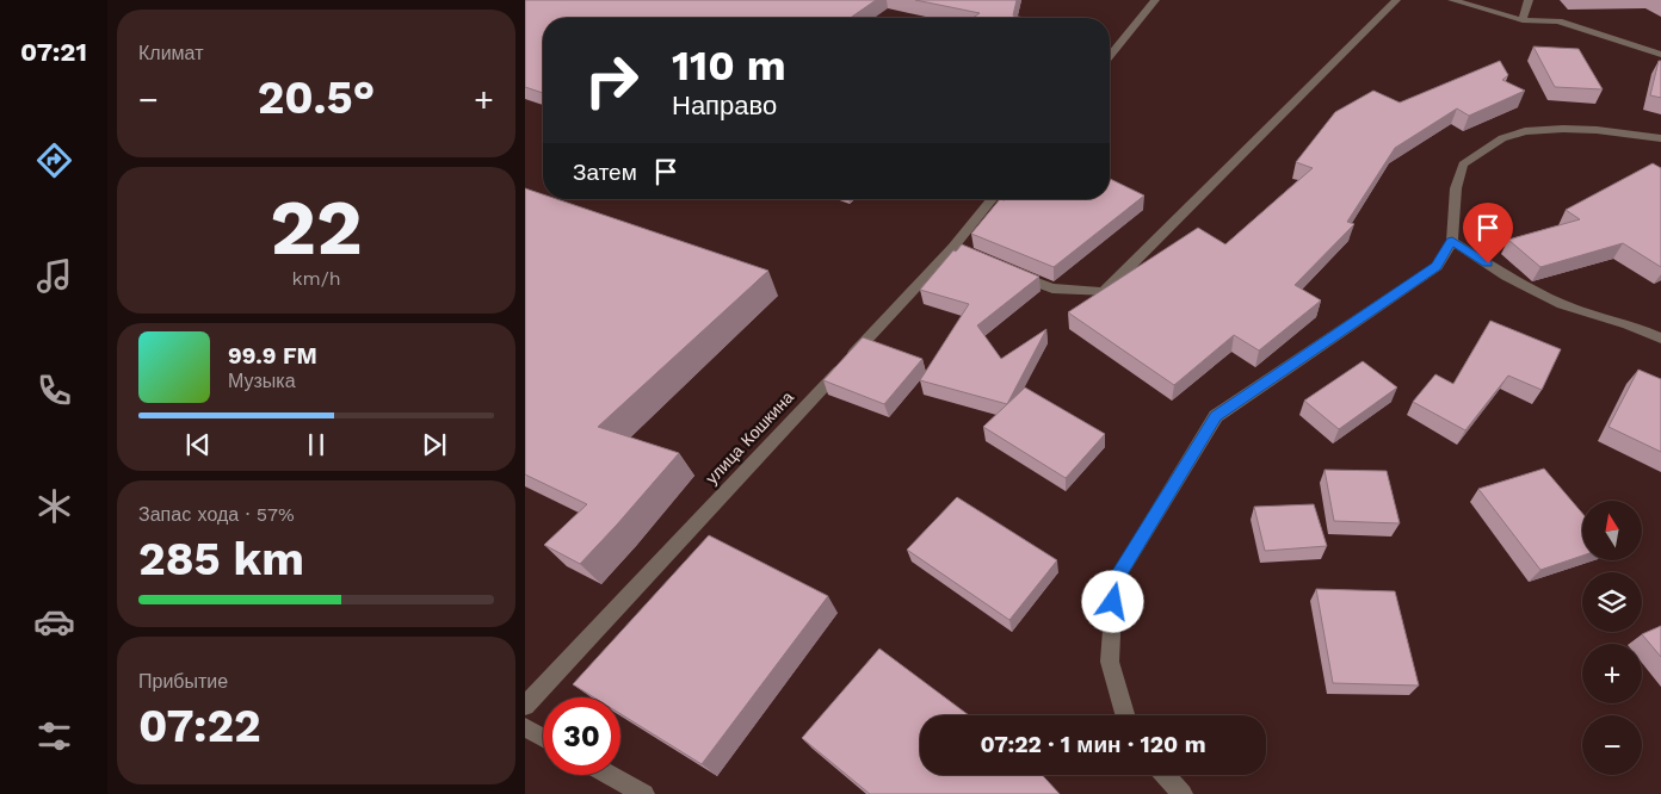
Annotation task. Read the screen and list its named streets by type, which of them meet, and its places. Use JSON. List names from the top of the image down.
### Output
{
  "streets": {
    "street": ["улица Кошкина"]
  },
  "north": "top",
  "page": {
    "tabs": "07:21",
    "tile": [
      "Климат",
      ["22", "km/h"],
      ["Запас хода · 57%", "285 km"],
      ["Прибытие", "07:22"]
    ],
    "turn": ["110 m", "Направо"],
    "heat": ["−", "20.5°", "+"],
    "then": "Затем",
    "song": ["99.9 FM", "Музыка"],
    "map_buttons": ["+", "−"],
    "limit": "30",
    "trip": "07:22 · 1 мин · 120 m"
  }
}
